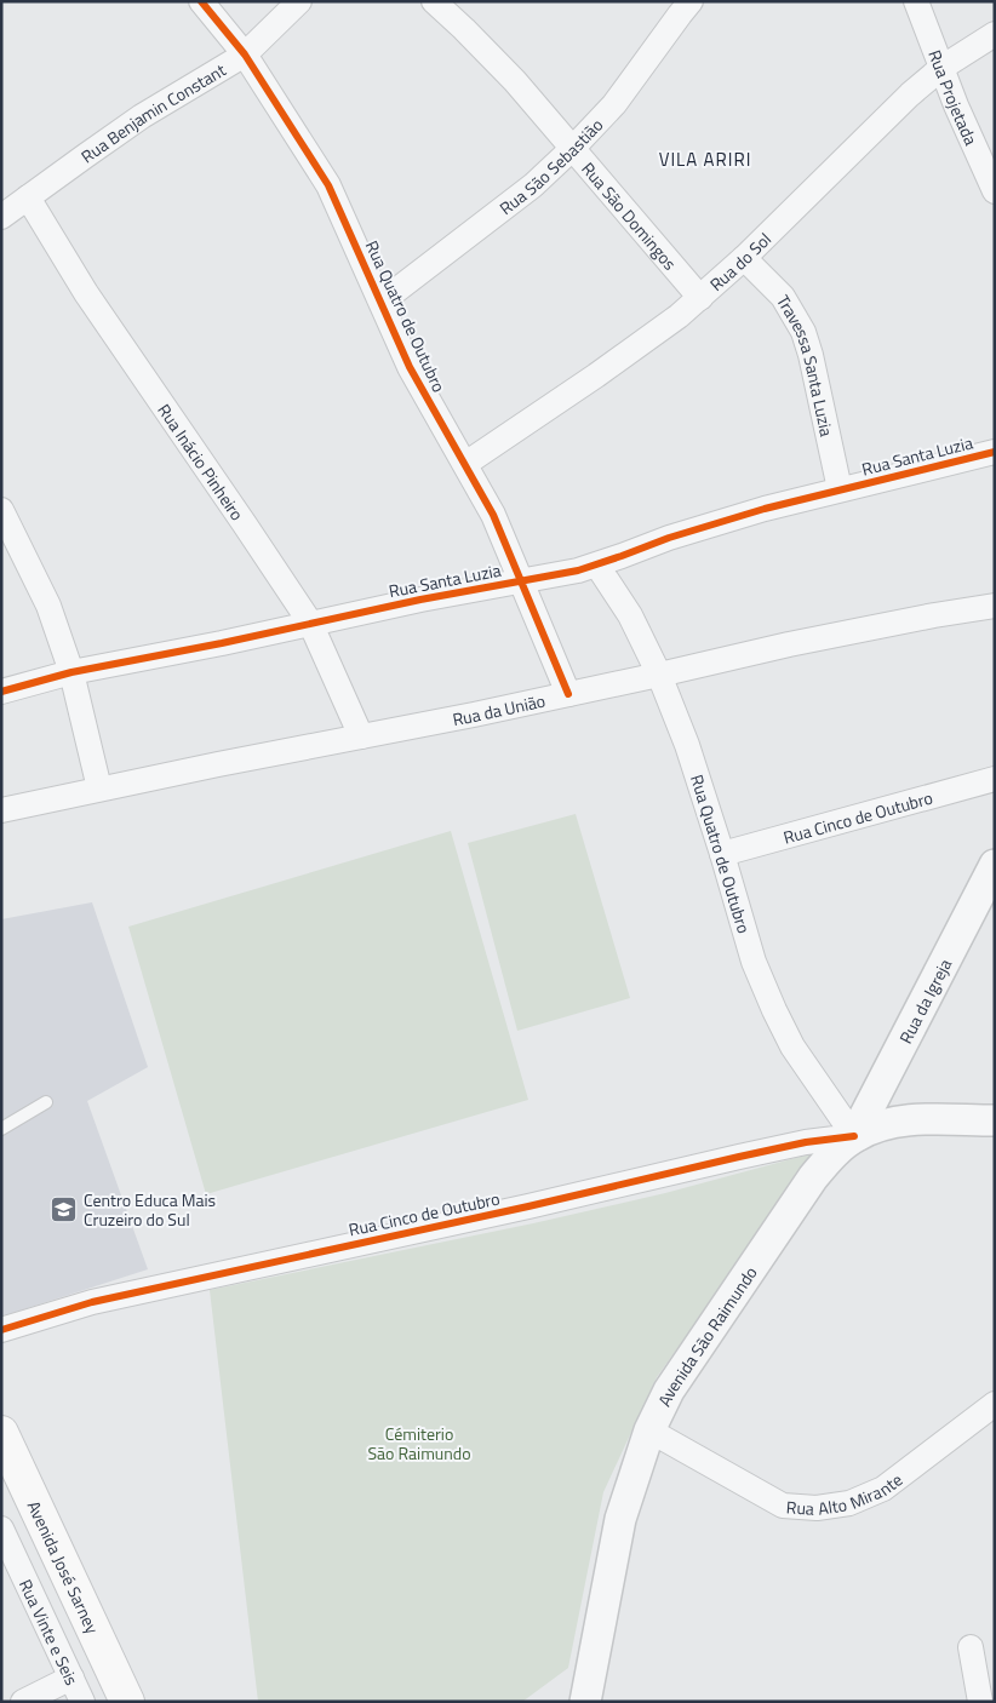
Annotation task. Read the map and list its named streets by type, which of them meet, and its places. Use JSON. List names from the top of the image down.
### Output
{
  "streets": {
    "main road": ["Avenida José Sarney"],
    "street": [
      "Rua Projetada",
      "Rua Benjamin Constant",
      "Rua São Sebastião",
      "Rua São Domingos",
      "Rua do Sol",
      "Rua Quatro de Outubro",
      "Travessa Santa Luzia",
      "Rua Santa Luzia",
      "Rua Inácio Pinheiro",
      "Rua da União",
      "Rua Cinco de Outubro",
      "Rua da Igreja",
      "Avenida São Raimundo",
      "Rua Alto Mirante",
      "Rua Vinte e Seis"
    ]
  },
  "crossings": [
    ["Rua Projetada", "Rua do Sol"],
    ["Rua Benjamin Constant", "Rua Quatro de Outubro"],
    ["Rua Benjamin Constant", "Rua Inácio Pinheiro"],
    ["Rua São Sebastião", "Rua São Domingos"],
    ["Rua São Sebastião", "Rua Quatro de Outubro"],
    ["Rua São Domingos", "Rua do Sol"],
    ["Rua do Sol", "Rua Quatro de Outubro"],
    ["Rua do Sol", "Travessa Santa Luzia"],
    ["Rua Quatro de Outubro", "Rua Santa Luzia"],
    ["Rua Quatro de Outubro", "Rua da União"],
    ["Rua Quatro de Outubro", "Rua Cinco de Outubro"],
    ["Rua Quatro de Outubro", "Rua da Igreja"],
    ["Rua Quatro de Outubro", "Avenida São Raimundo"],
    ["Travessa Santa Luzia", "Rua Santa Luzia"],
    ["Rua Santa Luzia", "Rua Inácio Pinheiro"],
    ["Rua Inácio Pinheiro", "Rua da União"],
    ["Rua Cinco de Outubro", "Rua da Igreja"],
    ["Rua Cinco de Outubro", "Avenida São Raimundo"],
    ["Rua da Igreja", "Avenida São Raimundo"],
    ["Avenida São Raimundo", "Rua Alto Mirante"]
  ],
  "districts": ["VILA ARIRI"],
  "parks": ["Cémiterio São Raimundo"],
  "places": {
    "school or university": ["Centro Educa Mais Cruzeiro do Sul"]
  }
}
